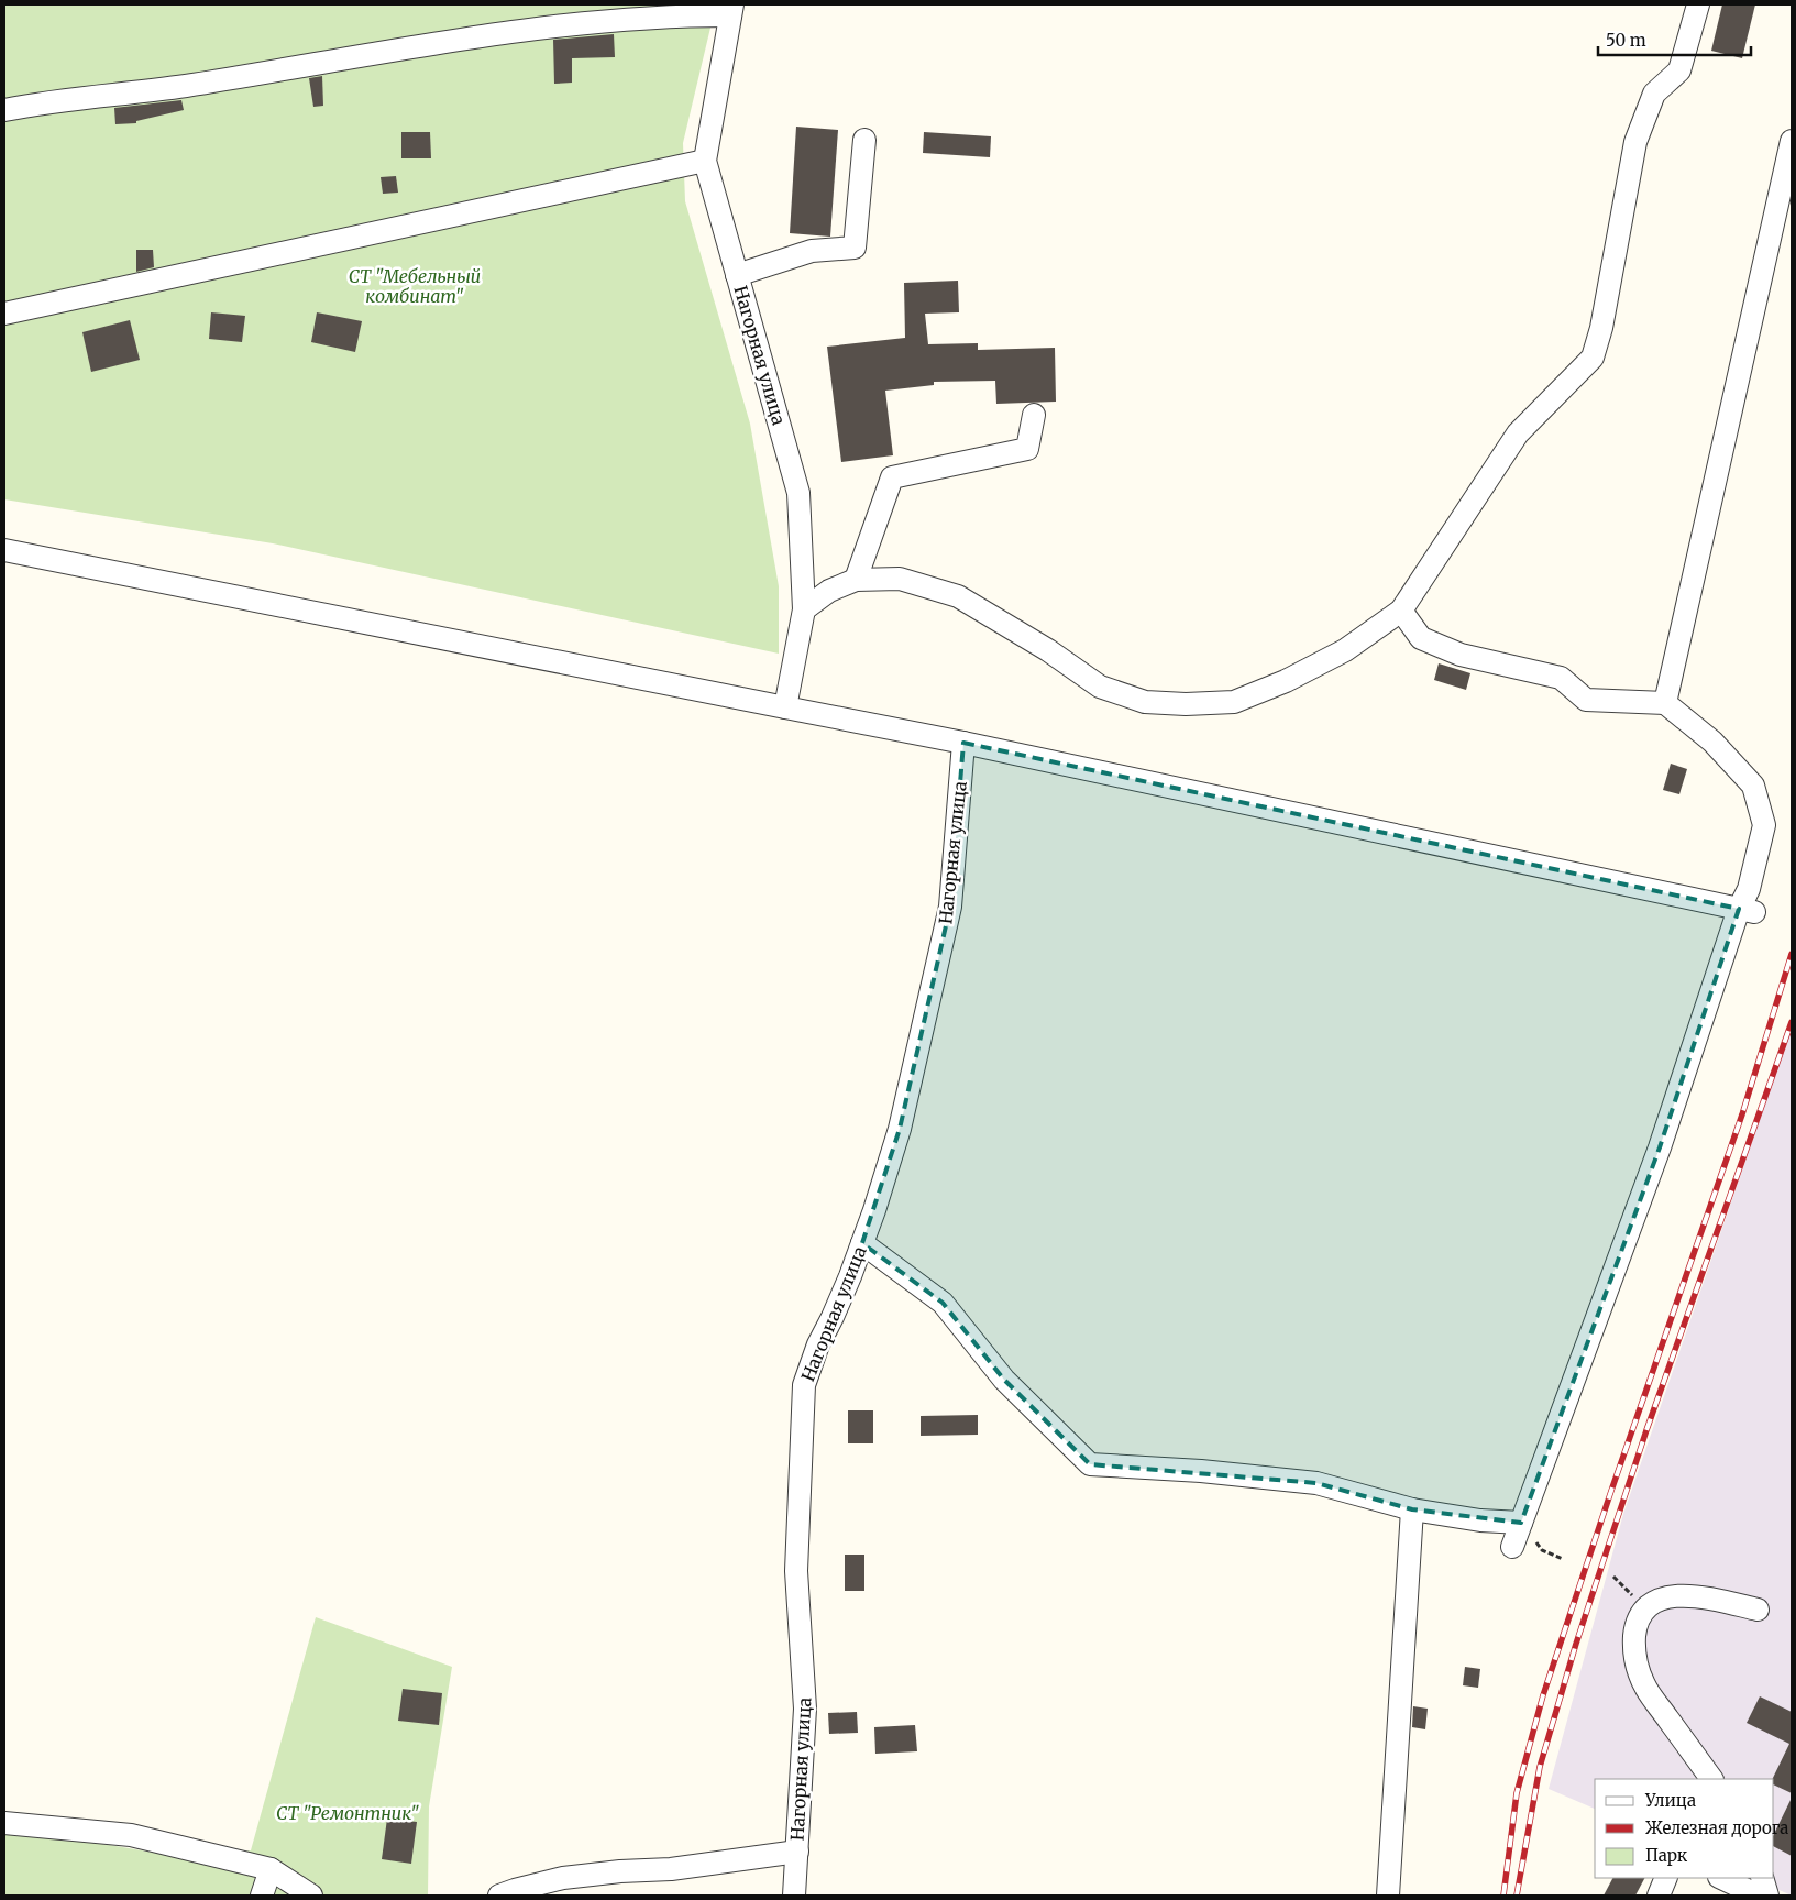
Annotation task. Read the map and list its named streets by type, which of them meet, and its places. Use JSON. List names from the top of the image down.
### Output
{
  "streets": {
    "street": ["Нагорная улица"]
  },
  "parks": ["СТ \"Мебельный комбинат\"", "СТ \"Ремонтник\""],
  "legend": ["Улица", "Железная дорога", "Парк"],
  "scale_bar": "50 m"
}
